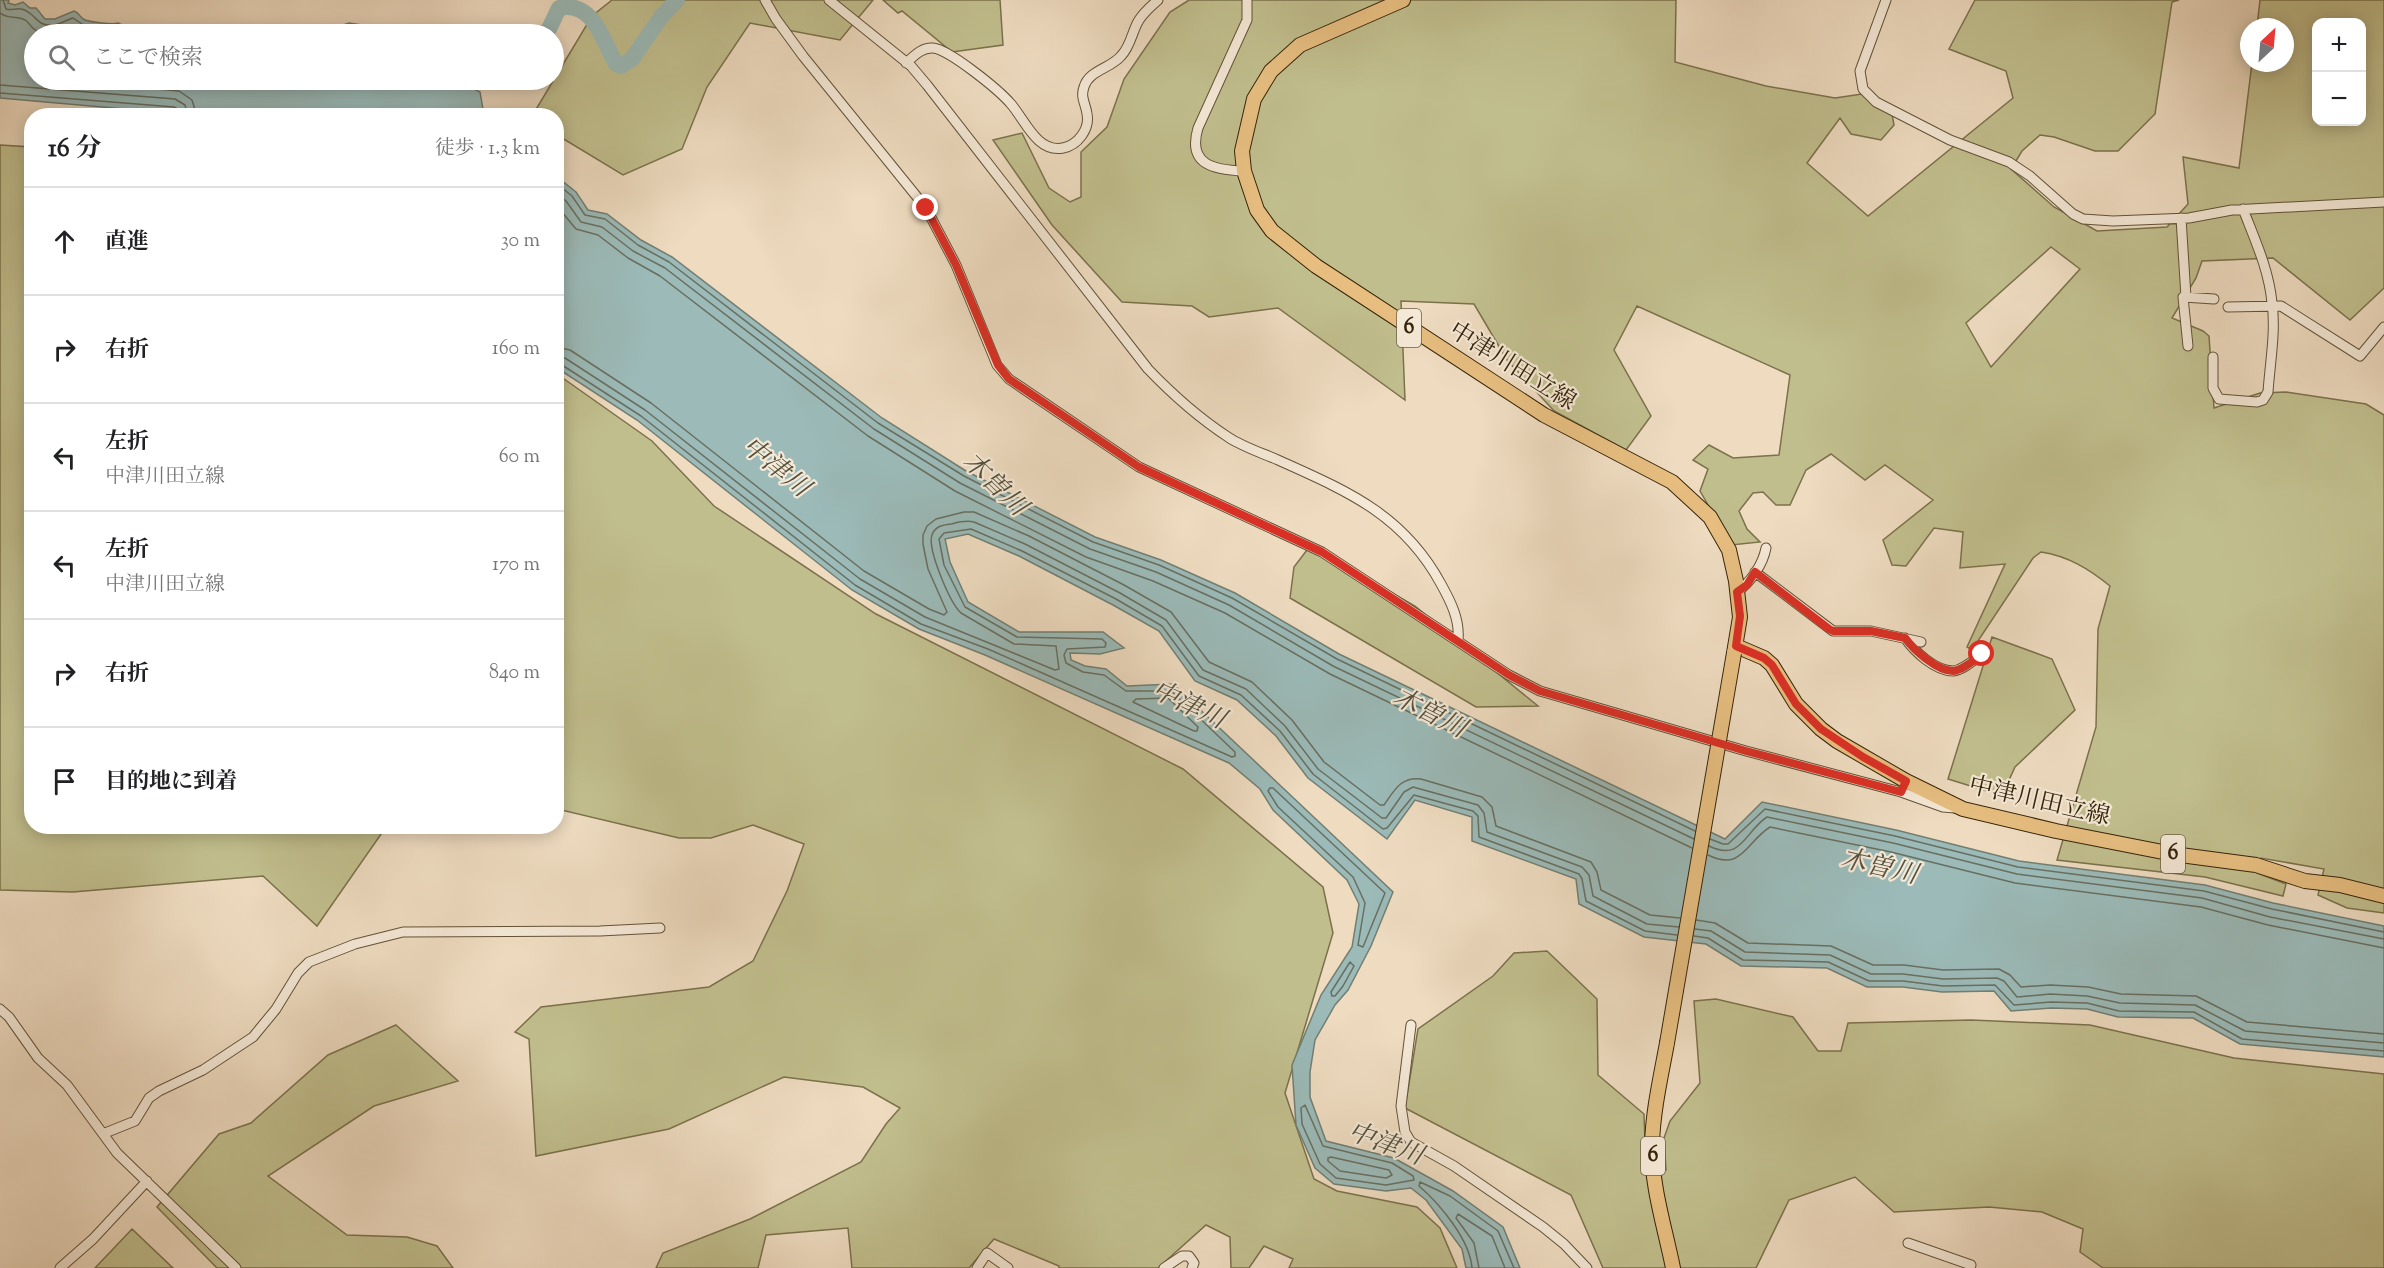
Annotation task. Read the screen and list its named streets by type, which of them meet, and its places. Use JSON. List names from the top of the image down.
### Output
{
  "streets": {
    "main road": ["6", "中津川田立線"]
  },
  "water": ["中津川", "木曽川"],
  "north": "top right",
  "page": {
    "map_buttons": ["+", "−"],
    "search": "ここで検索",
    "heading": ["16 分", "徒歩 · 1.3 km"],
    "list": [
      ["直進", "30 m"],
      ["右折", "160 m"],
      ["左折", "中津川田立線", "60 m"],
      ["左折", "中津川田立線", "170 m"],
      ["右折", "840 m"],
      "目的地に到着"
    ]
  }
}
